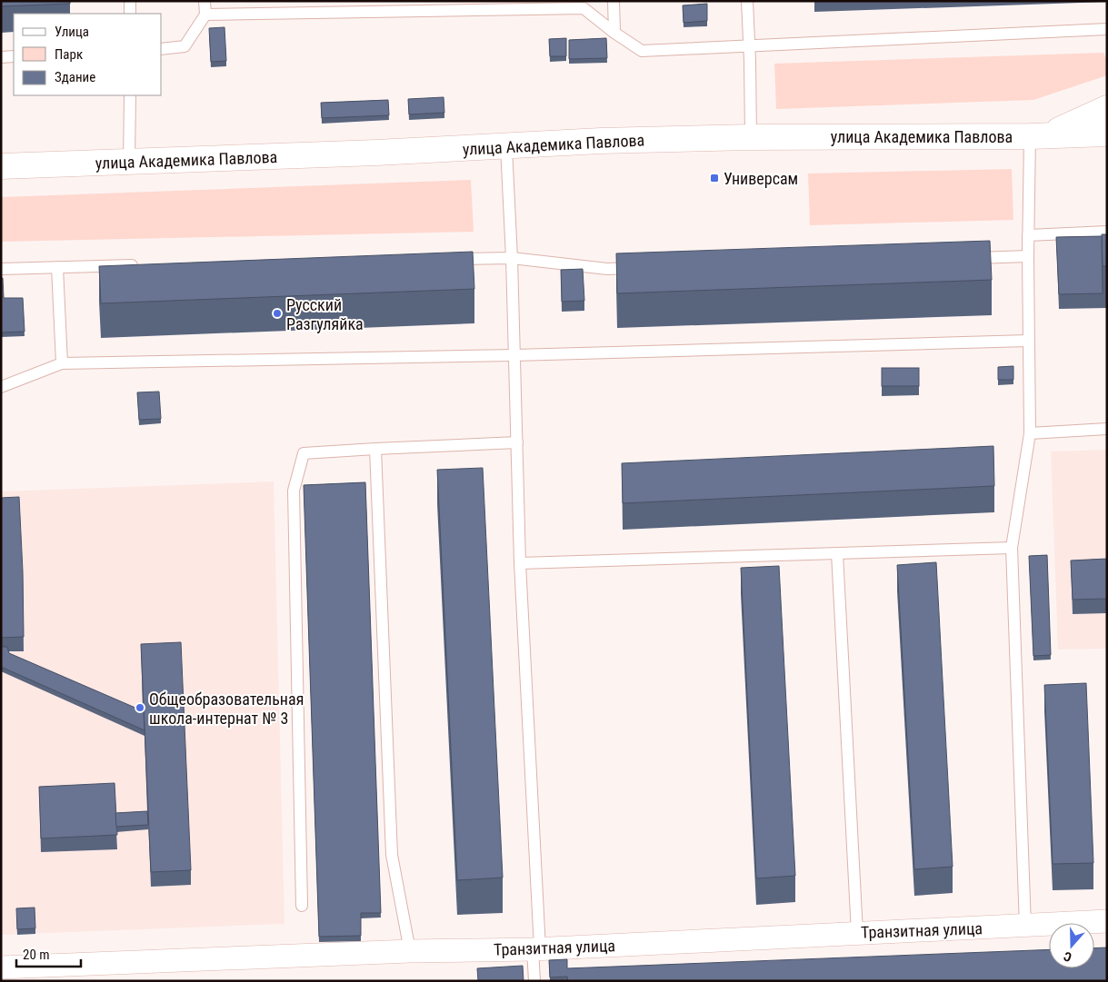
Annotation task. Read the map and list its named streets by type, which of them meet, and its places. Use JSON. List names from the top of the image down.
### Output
{
  "streets": {
    "main road": ["улица Академика Павлова"],
    "street": ["Транзитная улица"]
  },
  "places": {
    "transit": ["Универсам"],
    "other": ["Русский Разгуляйка", "Общеобразовательная школа-интернат № 3"]
  },
  "legend": ["Улица", "Парк", "Здание"],
  "scale_bar": "20 m",
  "north": "bottom"
}
